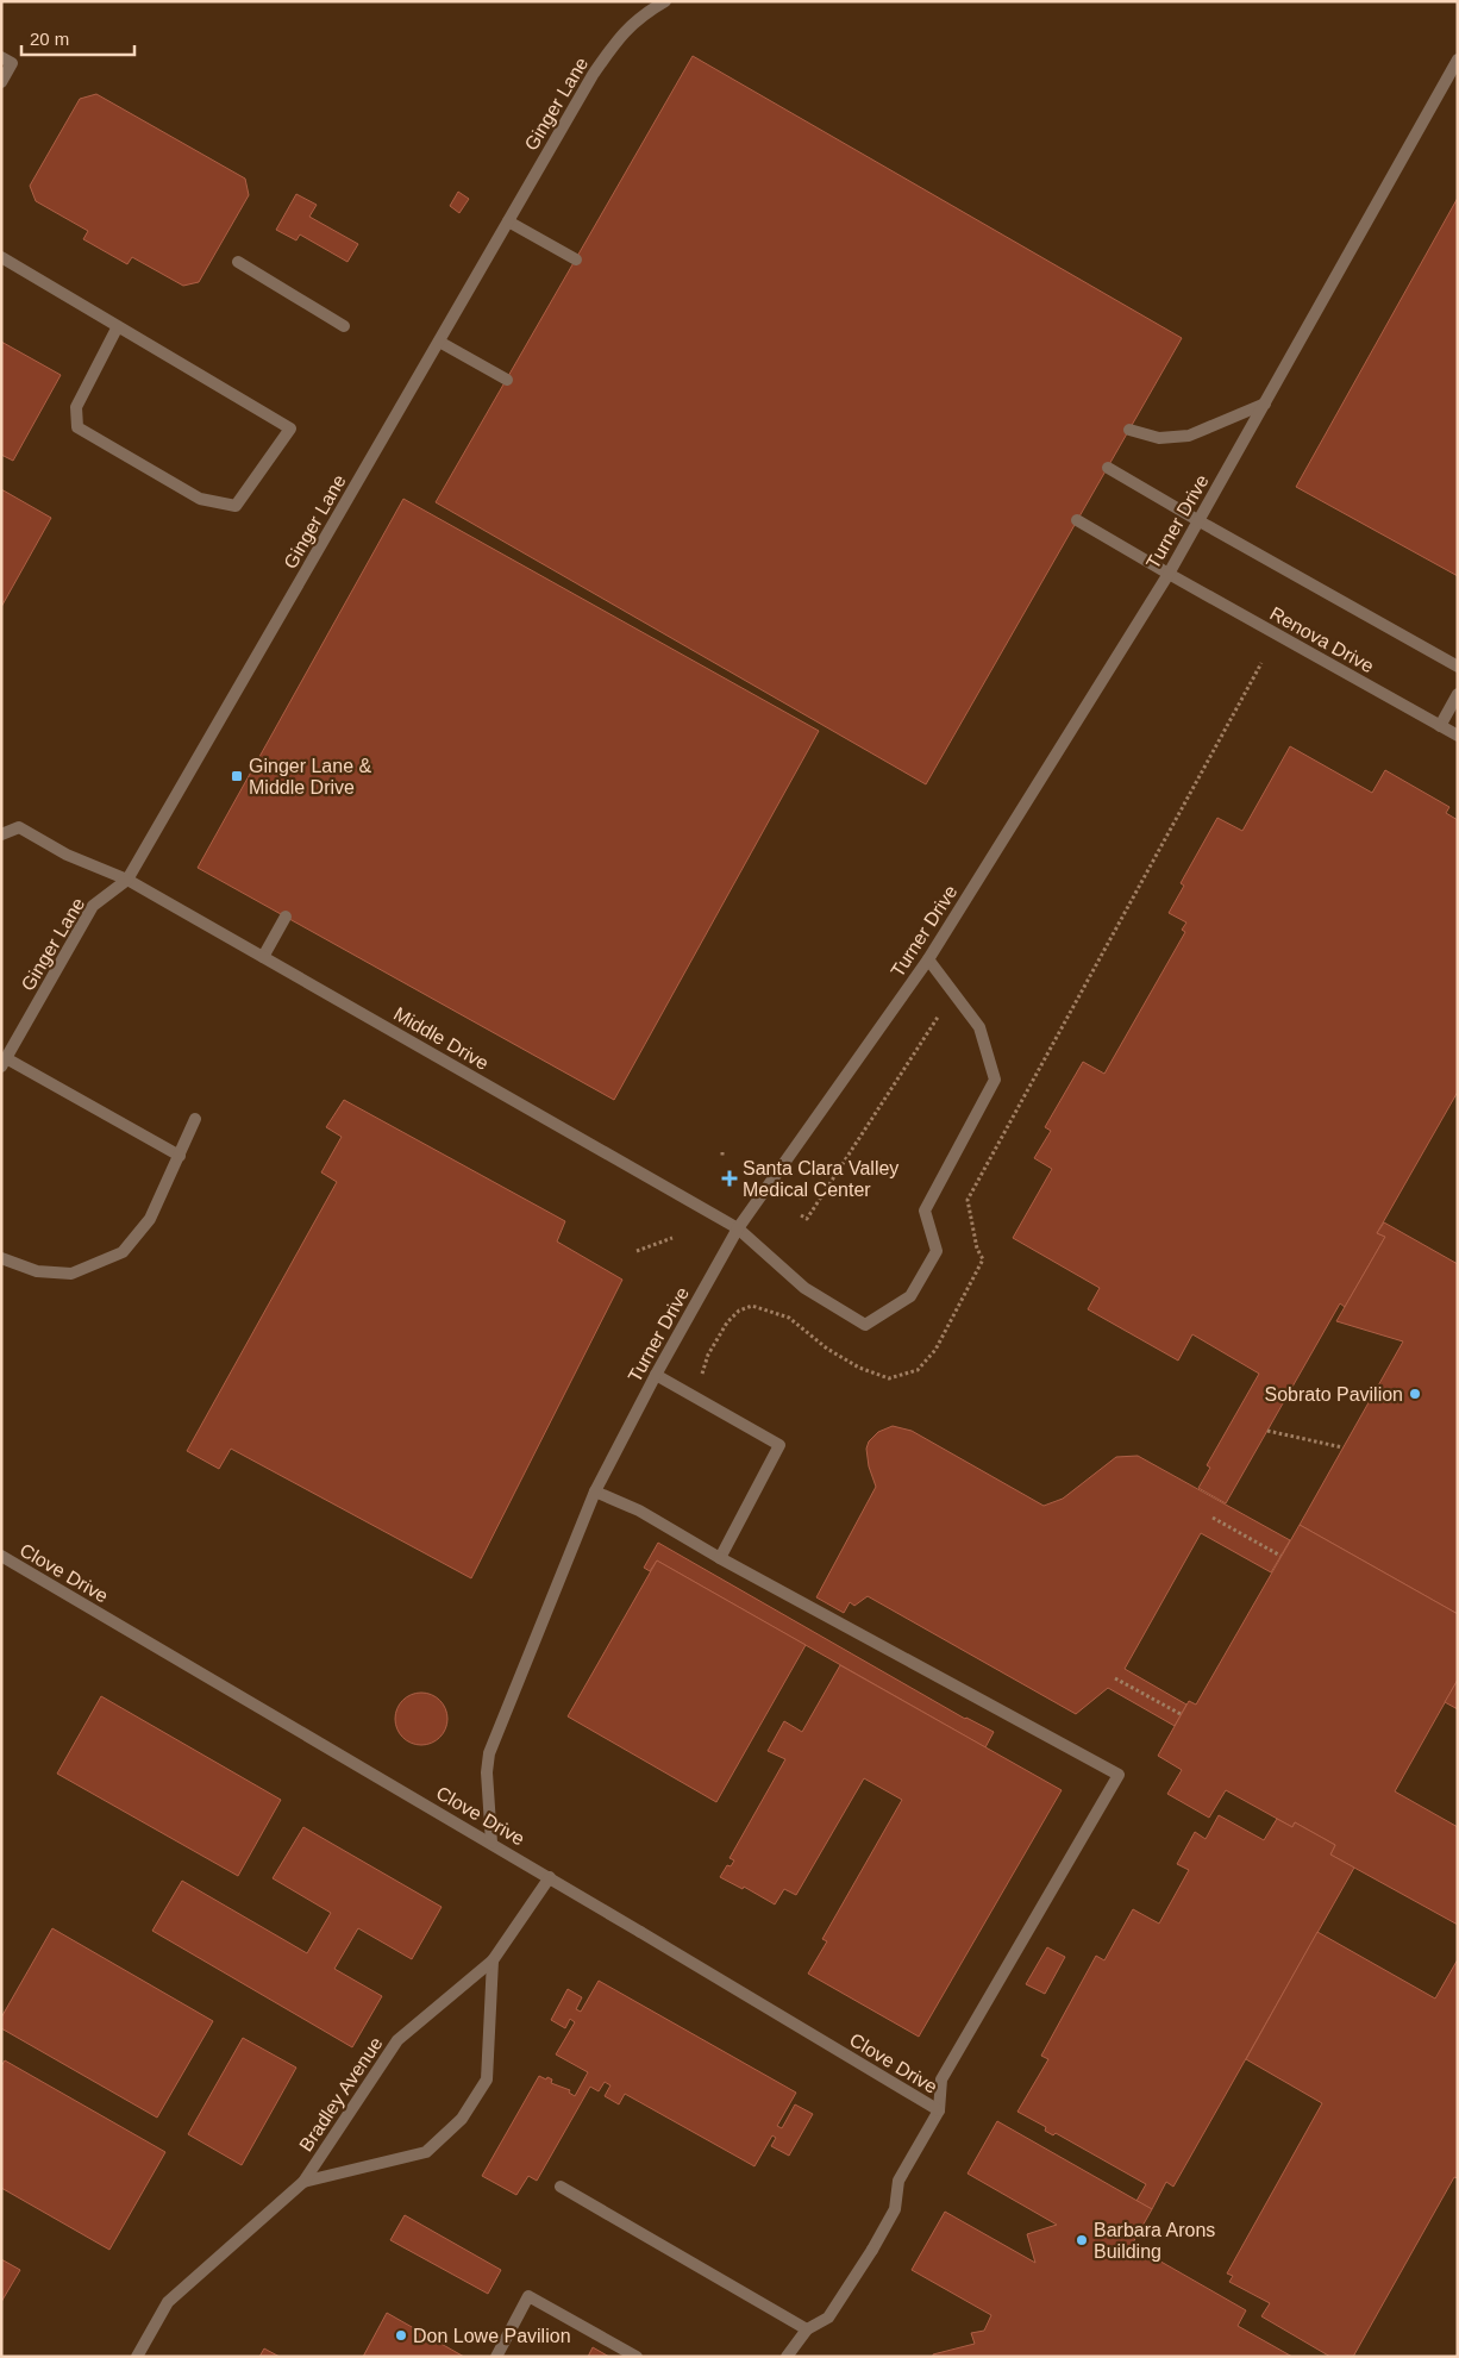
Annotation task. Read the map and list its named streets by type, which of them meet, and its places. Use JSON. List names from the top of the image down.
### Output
{
  "streets": {
    "street": [
      "Ginger Lane",
      "Turner Drive",
      "Renova Drive",
      "Middle Drive",
      "Clove Drive",
      "Bradley Avenue"
    ]
  },
  "crossings": [
    ["Ginger Lane", "Middle Drive"],
    ["Turner Drive", "Renova Drive"],
    ["Turner Drive", "Middle Drive"],
    ["Turner Drive", "Clove Drive"],
    ["Clove Drive", "Bradley Avenue"]
  ],
  "places": {
    "transit": ["Ginger Lane & Middle Drive"],
    "health": ["Santa Clara Valley Medical Center"],
    "other": ["Sobrato Pavilion", "Barbara Arons Building", "Don Lowe Pavilion"]
  },
  "scale_bar": "20 m"
}
